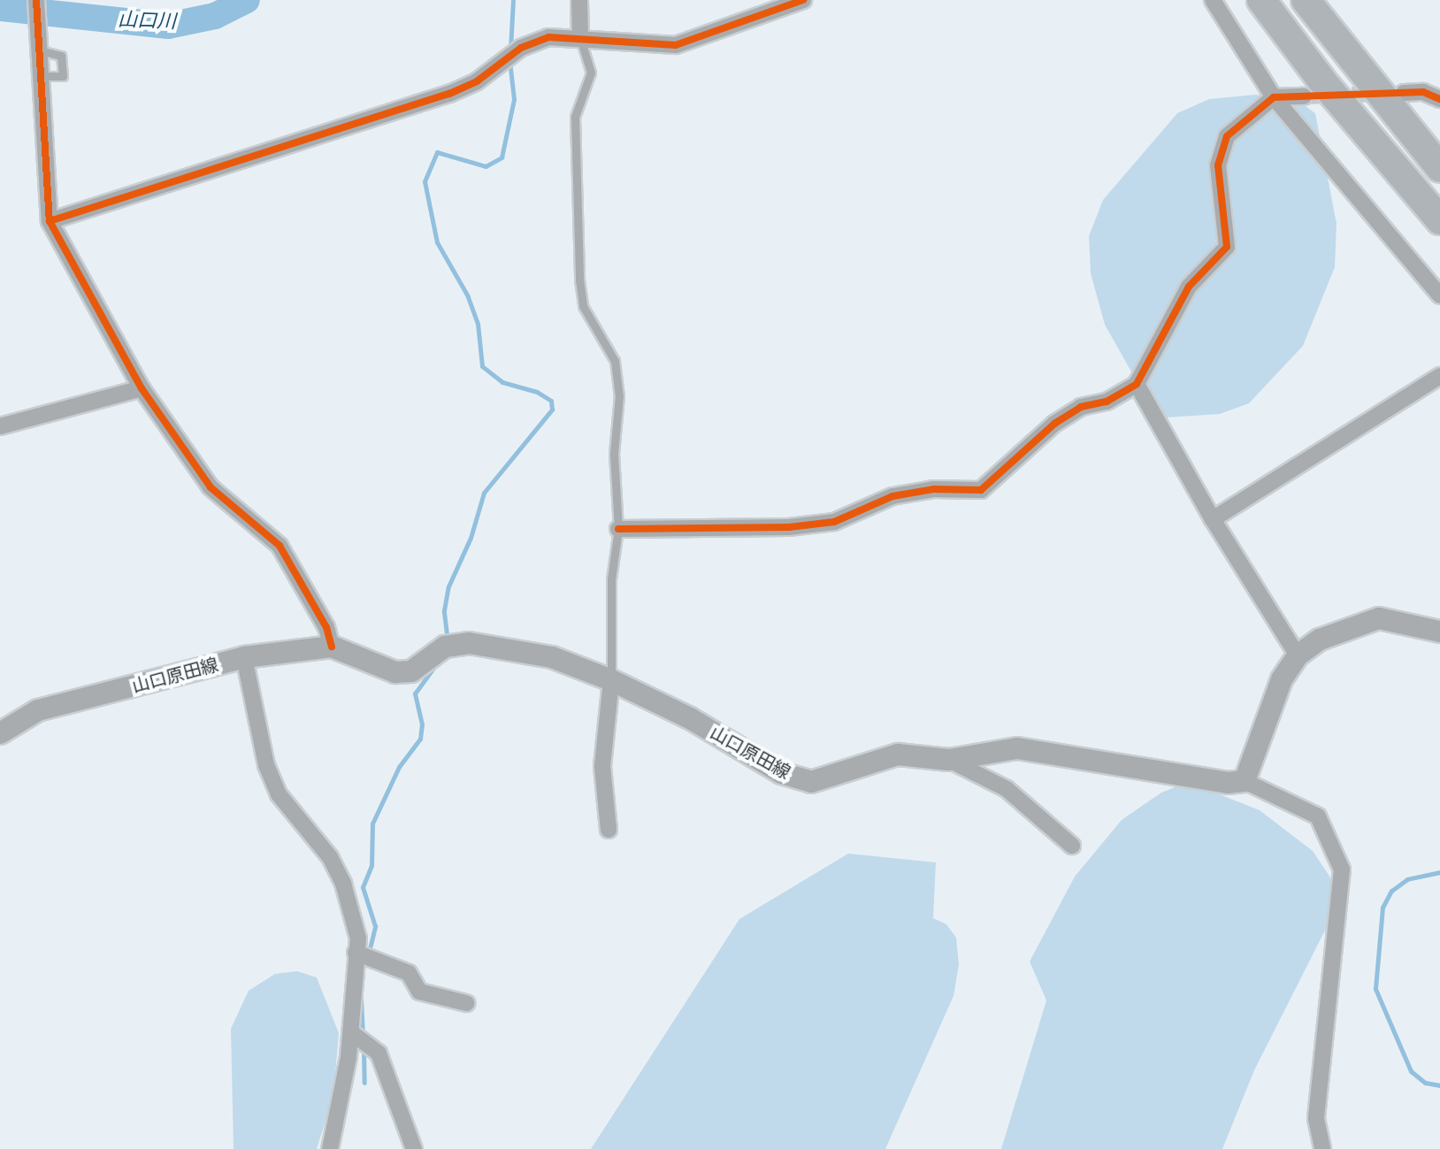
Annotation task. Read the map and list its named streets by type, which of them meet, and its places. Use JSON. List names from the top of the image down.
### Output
{
  "streets": {
    "main road": ["山口原田線"]
  },
  "water": ["山口川"]
}
